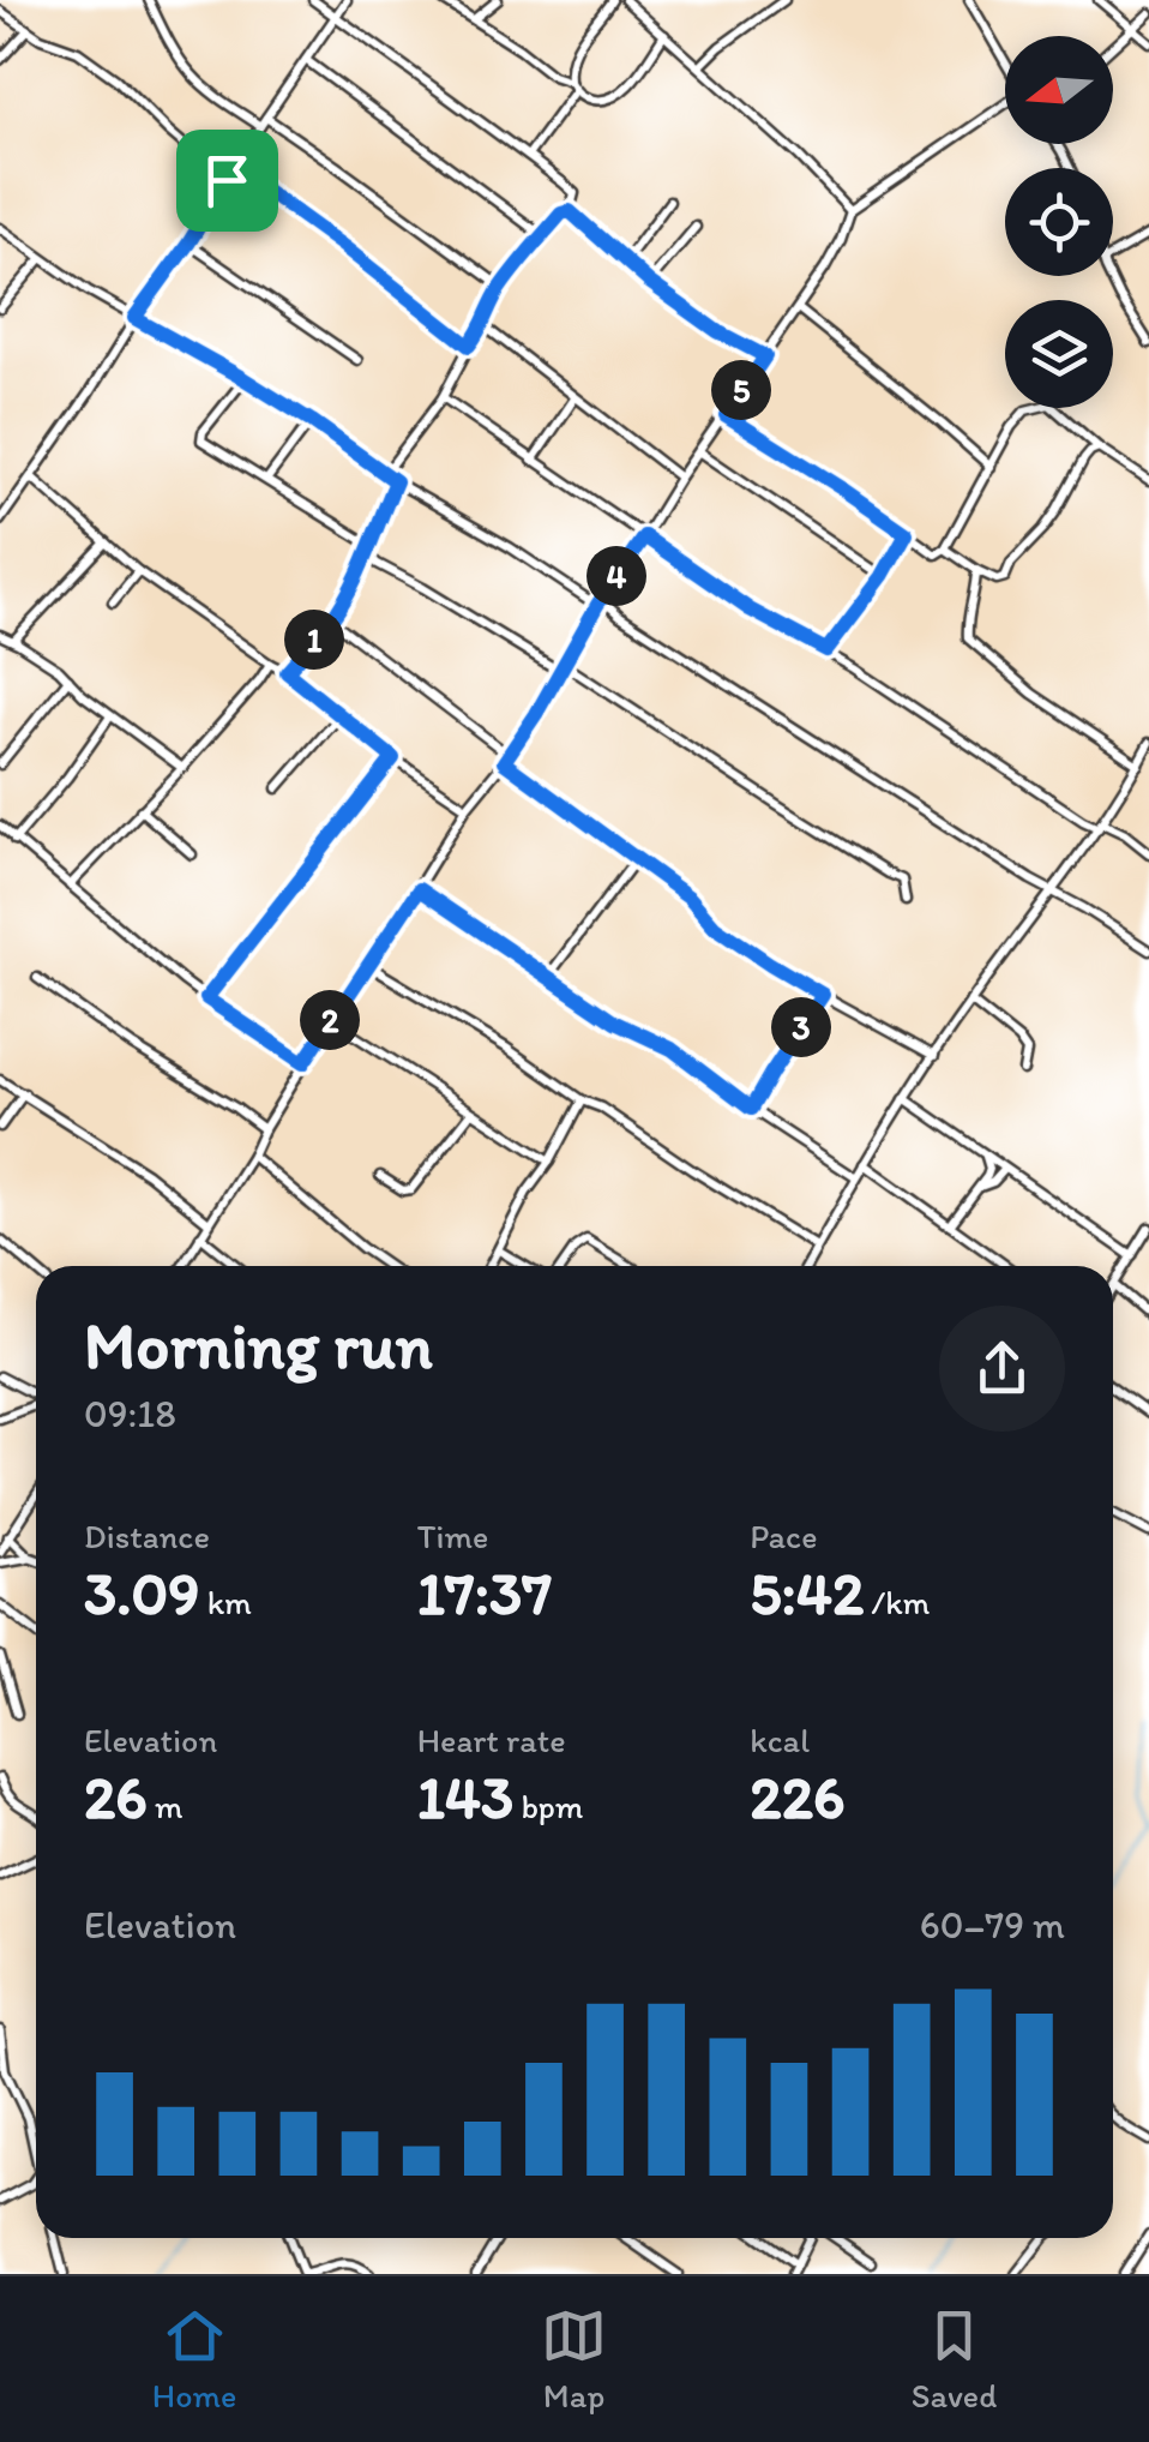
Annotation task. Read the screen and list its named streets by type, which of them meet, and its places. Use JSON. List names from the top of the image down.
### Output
{
  "north": "left",
  "page": {
    "pins": [
      "5",
      "4",
      "1",
      "2",
      "3"
    ],
    "heading": ["Morning run", "09:18"],
    "stats": [
      ["Distance", "3.09 km"],
      ["Time", "17:37"],
      ["Pace", "5:42 /km"],
      ["Elevation", "26 m"],
      ["Heart rate", "143 bpm"],
      ["kcal", "226"]
    ],
    "chart": ["Elevation", "60–79 m"],
    "tabs": ["Home", "Map", "Saved"]
  }
}
